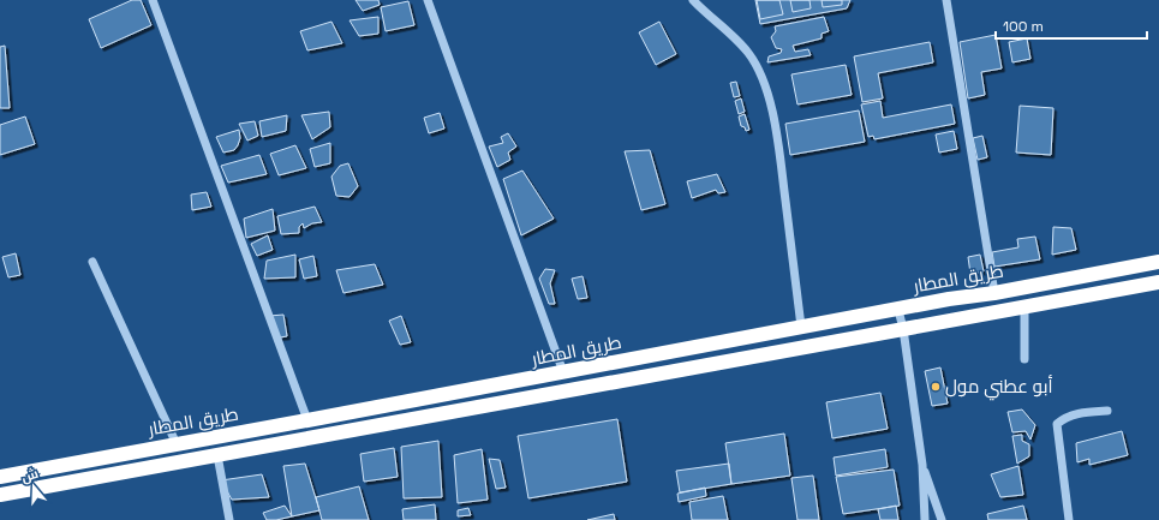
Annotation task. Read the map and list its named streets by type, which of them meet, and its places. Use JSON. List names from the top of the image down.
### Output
{
  "streets": {
    "highway": ["طريق المطار"]
  },
  "places": ["أبو عطني مول"],
  "scale_bar": "100 m",
  "north": "top"
}
